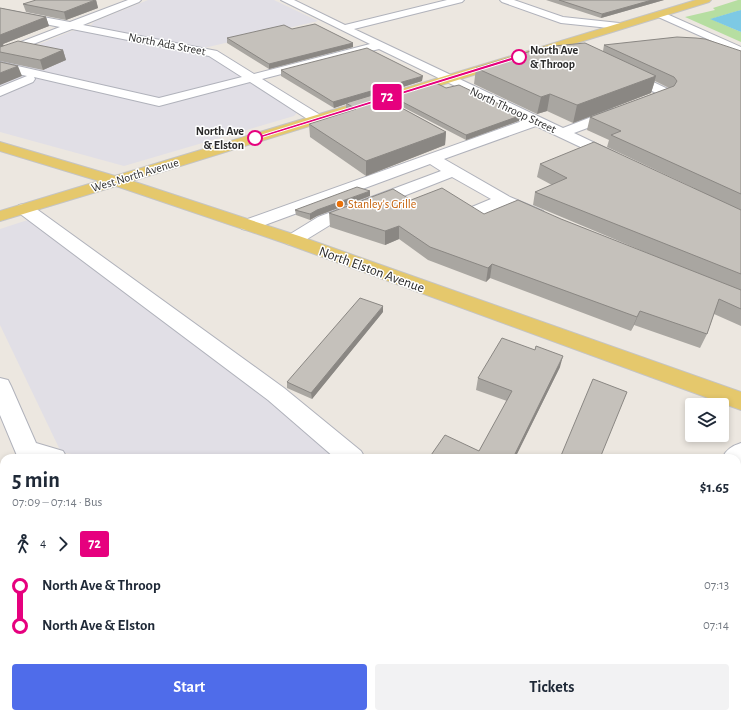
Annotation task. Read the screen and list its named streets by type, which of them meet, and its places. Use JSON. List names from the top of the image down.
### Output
{
  "streets": {
    "main road": ["West North Avenue", "North Elston Avenue"],
    "street": ["North Ada Street", "North Throop Street"]
  },
  "crossings": [
    ["North Ada Street", "West North Avenue"],
    ["North Throop Street", "West North Avenue"],
    ["West North Avenue", "North Elston Avenue"]
  ],
  "places": ["North Ave & Throop", "North Ave & Elston", "Stanley's Grille"],
  "lines": ["bus line 72"],
  "page": {
    "on_map": "72",
    "heading": ["5 min", "07:09 – 07:14 · Bus", "$1.65"],
    "legs": ["4", "72"],
    "list": [
      {
        "name": "North Ave & Throop",
        "value": "07:13"
      },
      {
        "name": "North Ave & Elston",
        "value": "07:14"
      }
    ],
    "buttons": ["Start", "Tickets"]
  }
}
